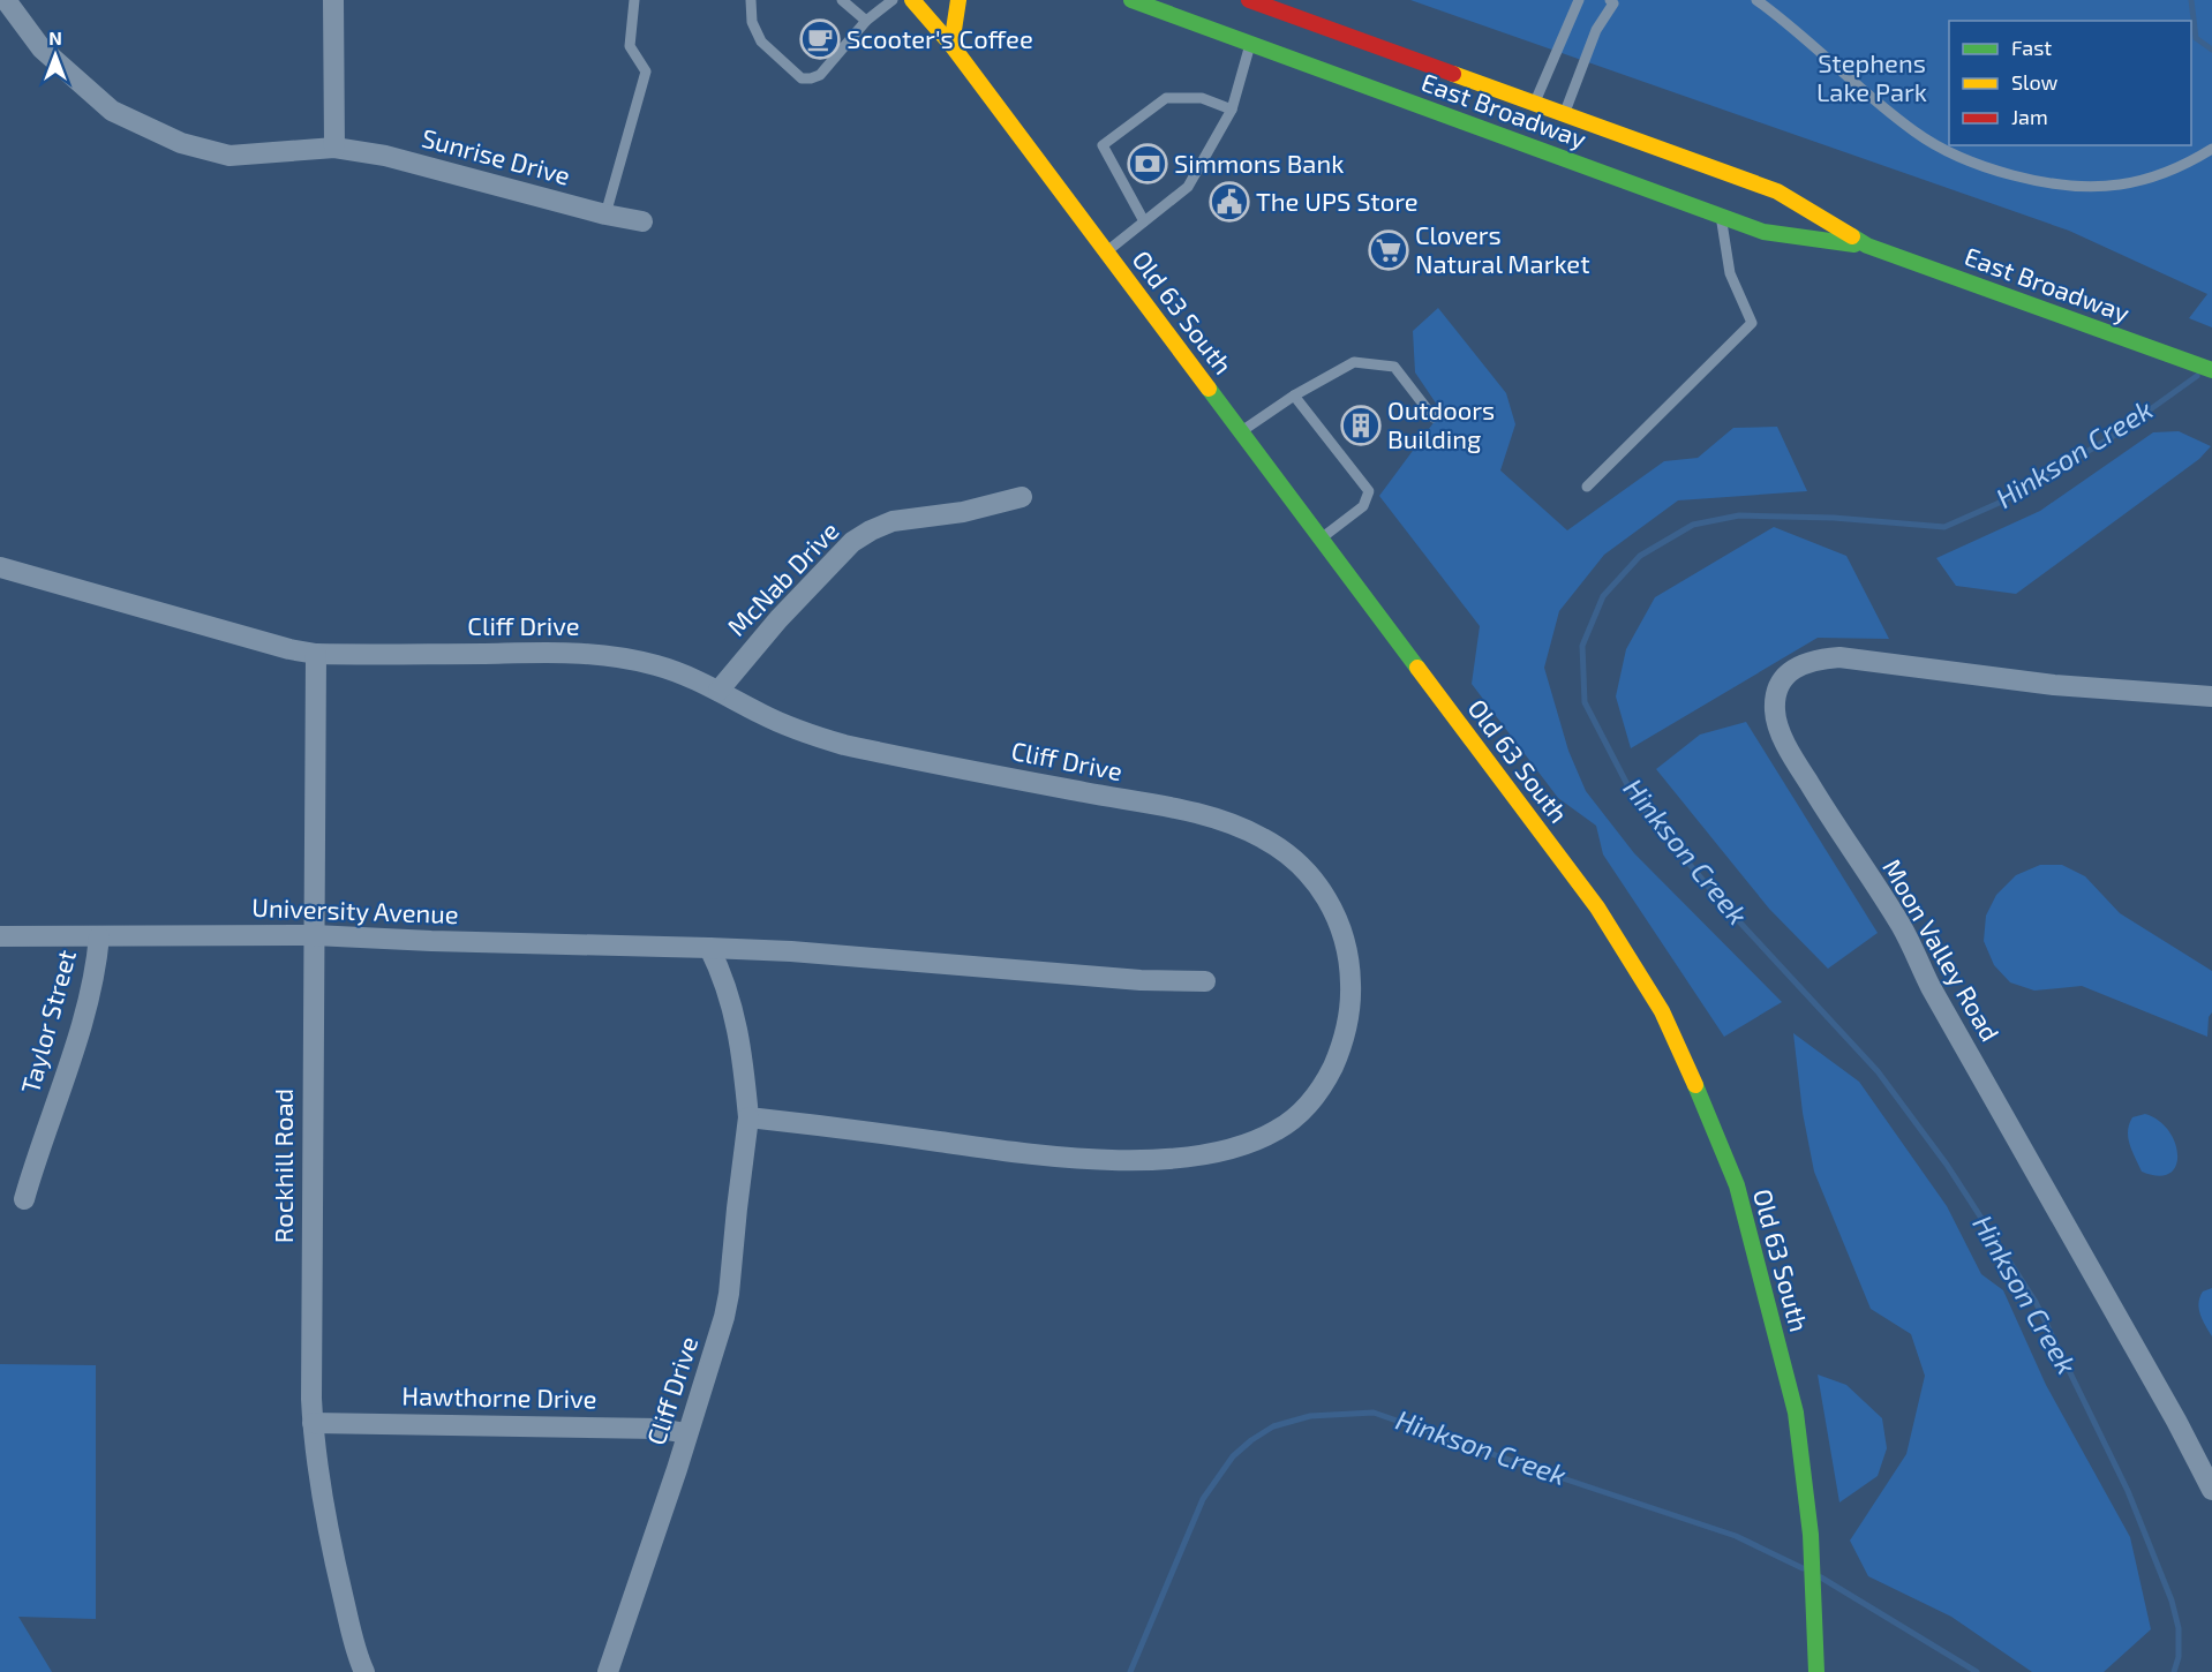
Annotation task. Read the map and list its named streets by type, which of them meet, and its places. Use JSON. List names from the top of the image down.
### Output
{
  "streets": {
    "main road": ["East Broadway", "Old 63 South"],
    "street": [
      "Sunrise Drive",
      "McNab Drive",
      "Cliff Drive",
      "University Avenue",
      "Moon Valley Road",
      "Taylor Street",
      "Rockhill Road",
      "Hawthorne Drive"
    ]
  },
  "crossings": [
    ["McNab Drive", "Cliff Drive"],
    ["Cliff Drive", "University Avenue"],
    ["Cliff Drive", "Rockhill Road"],
    ["Cliff Drive", "Hawthorne Drive"],
    ["University Avenue", "Taylor Street"],
    ["University Avenue", "Rockhill Road"],
    ["Rockhill Road", "Hawthorne Drive"]
  ],
  "water": ["Hinkson Creek"],
  "parks": ["Stephens Lake Park"],
  "places": {
    "cafe": ["Scooter's Coffee"],
    "bank": ["Simmons Bank"],
    "public building": ["The UPS Store"],
    "supermarket": ["Clovers Natural Market"],
    "building": ["Outdoors Building"]
  },
  "legend": ["Fast", "Slow", "Jam"],
  "north": "top"
}
